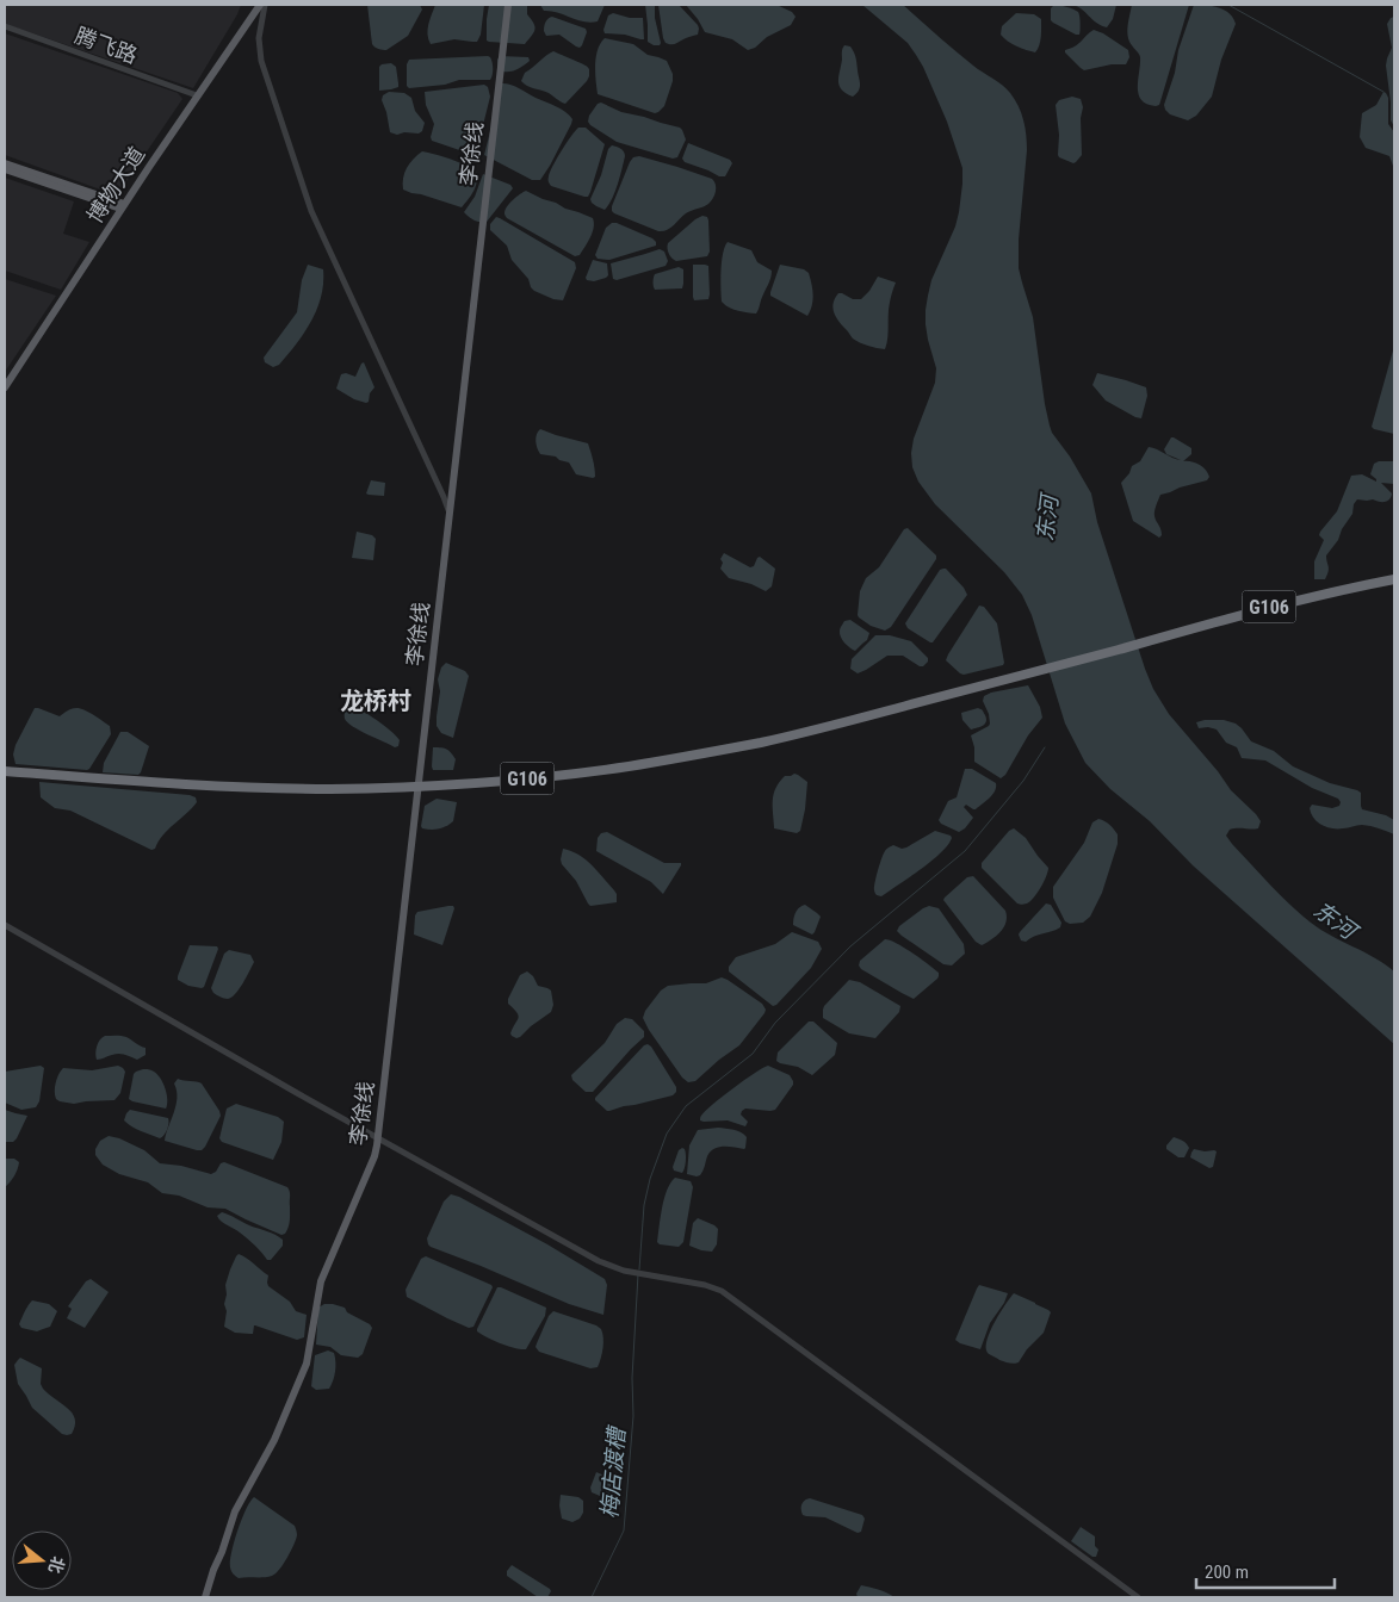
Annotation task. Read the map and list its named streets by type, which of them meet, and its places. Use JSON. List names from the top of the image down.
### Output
{
  "streets": {
    "highway": ["G106"],
    "main road": ["李徐线", "博物大道"],
    "street": ["腾飞路"]
  },
  "crossings": [
    ["腾飞路", "博物大道"],
    ["李徐线", "G106"]
  ],
  "districts": ["龙桥村"],
  "water": ["东河", "梅店渡槽"],
  "scale_bar": "200 m",
  "north": "right"
}
